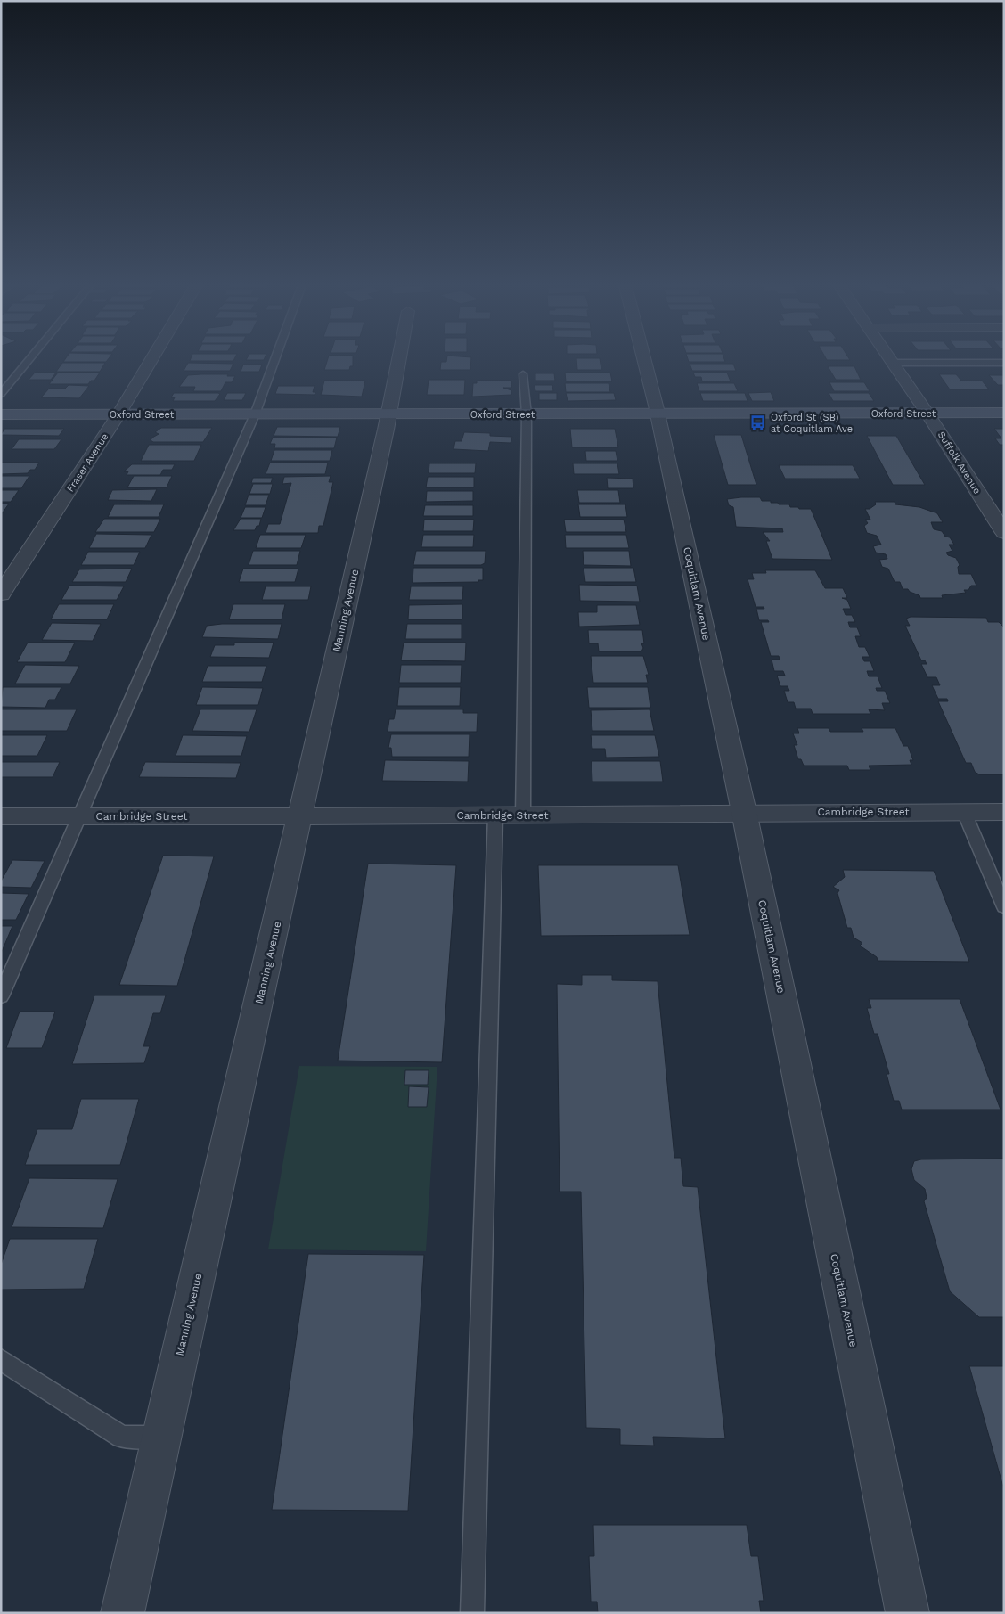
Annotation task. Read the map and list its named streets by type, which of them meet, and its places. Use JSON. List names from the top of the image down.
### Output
{
  "streets": {
    "main road": ["Oxford Street"],
    "street": [
      "Fraser Avenue",
      "Suffolk Avenue",
      "Coquitlam Avenue",
      "Manning Avenue",
      "Cambridge Street"
    ]
  },
  "crossings": [
    ["Oxford Street", "Fraser Avenue"],
    ["Oxford Street", "Suffolk Avenue"],
    ["Oxford Street", "Coquitlam Avenue"],
    ["Oxford Street", "Manning Avenue"],
    ["Coquitlam Avenue", "Cambridge Street"],
    ["Manning Avenue", "Cambridge Street"]
  ],
  "places": {
    "bus stop": ["Oxford St (SB) at Coquitlam Ave"]
  }
}
